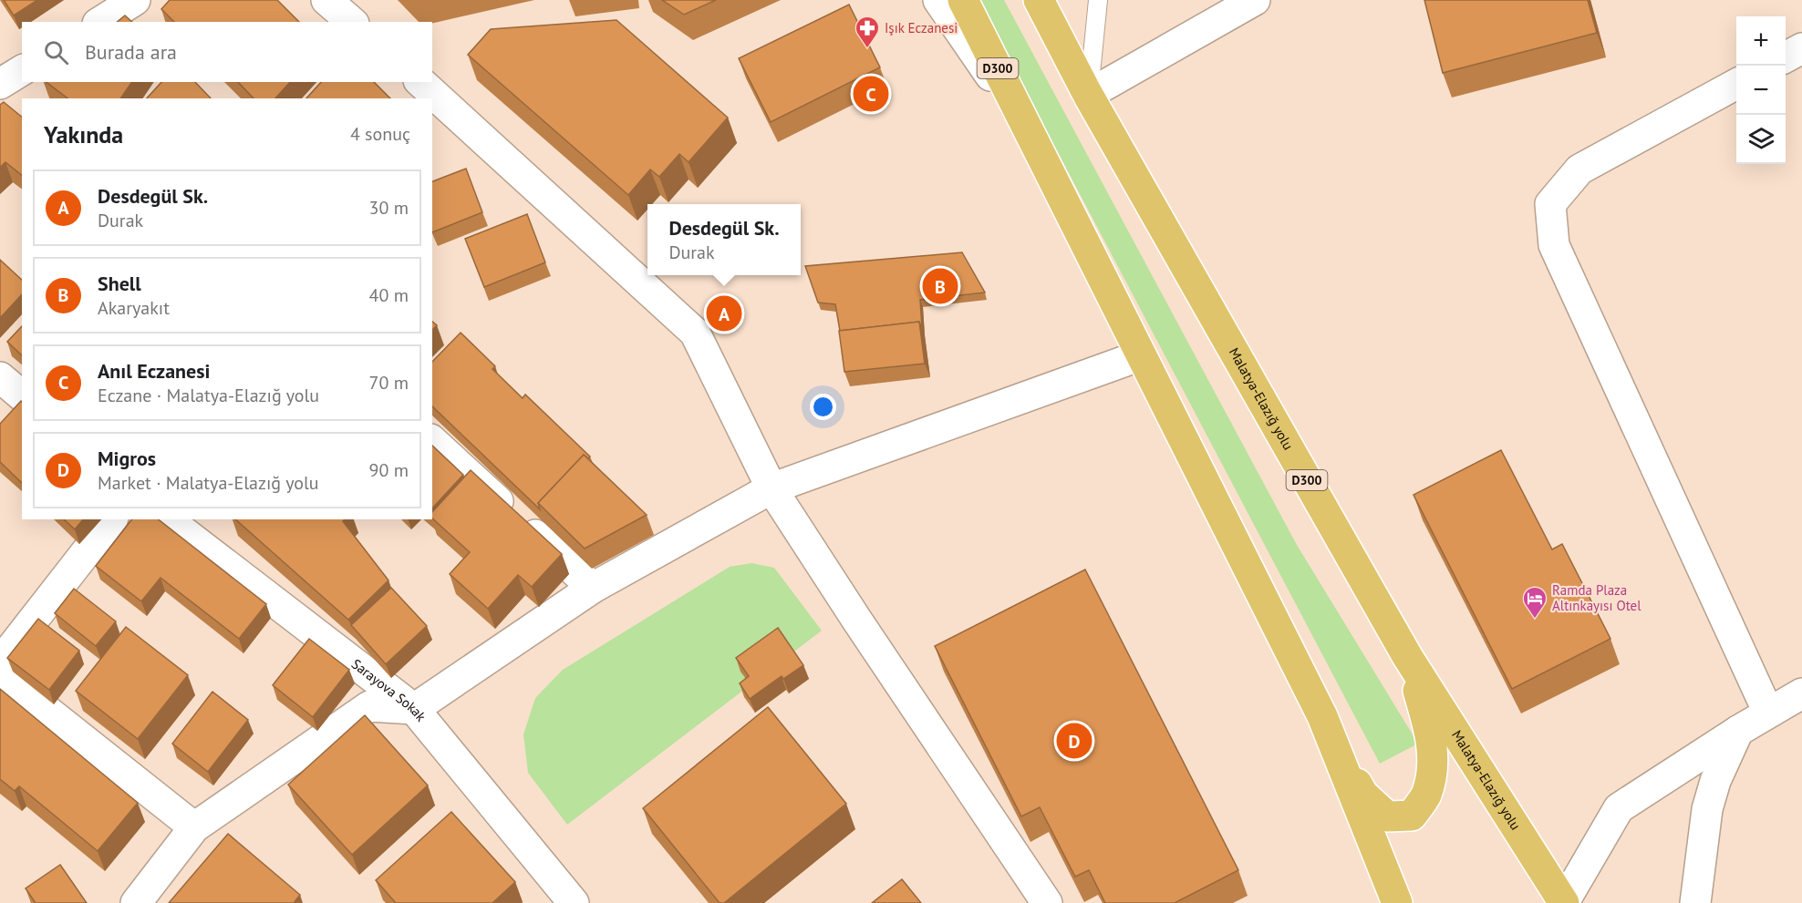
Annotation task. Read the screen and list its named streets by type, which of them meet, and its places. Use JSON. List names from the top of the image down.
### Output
{
  "streets": {
    "highway": ["D300", "Malatya-Elazığ yolu"],
    "street": ["Sarayova Sokak"]
  },
  "places": {
    "pharmacy": ["Işık Eczanesi"],
    "hotel": ["Ramda Plaza Altınkayısı Otel"]
  },
  "page": {
    "map_buttons": ["+", "−"],
    "search": "Burada ara",
    "pins": [
      "C",
      "B",
      "A",
      "D"
    ],
    "heading": ["Yakında", "4 sonuç"],
    "list": [
      {
        "mark": "A",
        "name": "Desdegül Sk.",
        "note": "Durak",
        "value": "30 m"
      },
      {
        "mark": "B",
        "name": "Shell",
        "note": "Akaryakıt",
        "value": "40 m"
      },
      {
        "mark": "C",
        "name": "Anıl Eczanesi",
        "note": "Eczane · Malatya-Elazığ yolu",
        "value": "70 m"
      },
      {
        "mark": "D",
        "name": "Migros",
        "note": "Market · Malatya-Elazığ yolu",
        "value": "90 m"
      }
    ],
    "popup": ["Desdegül Sk.", "Durak"]
  }
}
